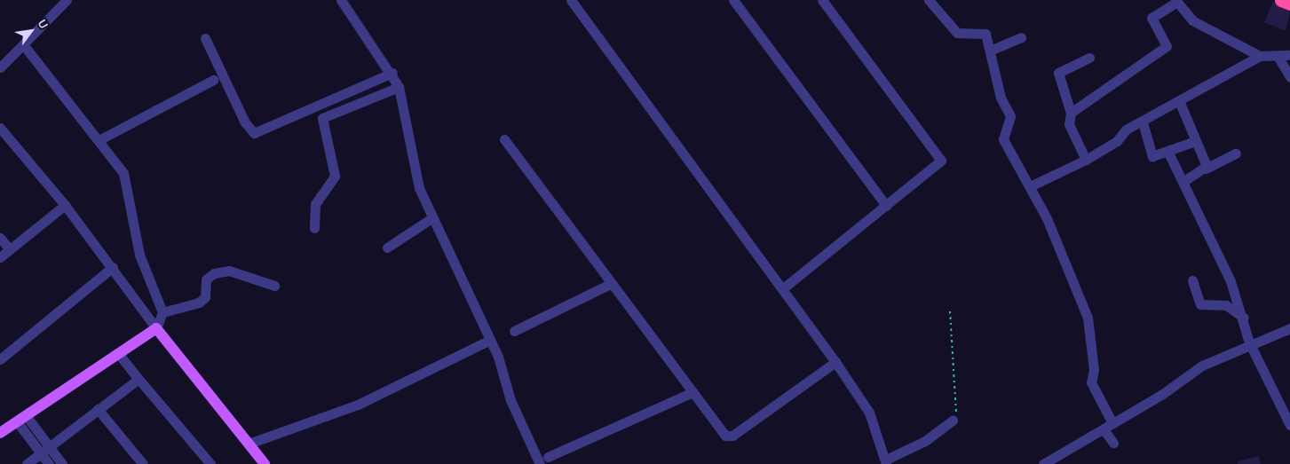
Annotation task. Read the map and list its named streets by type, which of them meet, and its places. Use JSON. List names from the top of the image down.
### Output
{
  "north": "top right"
}
